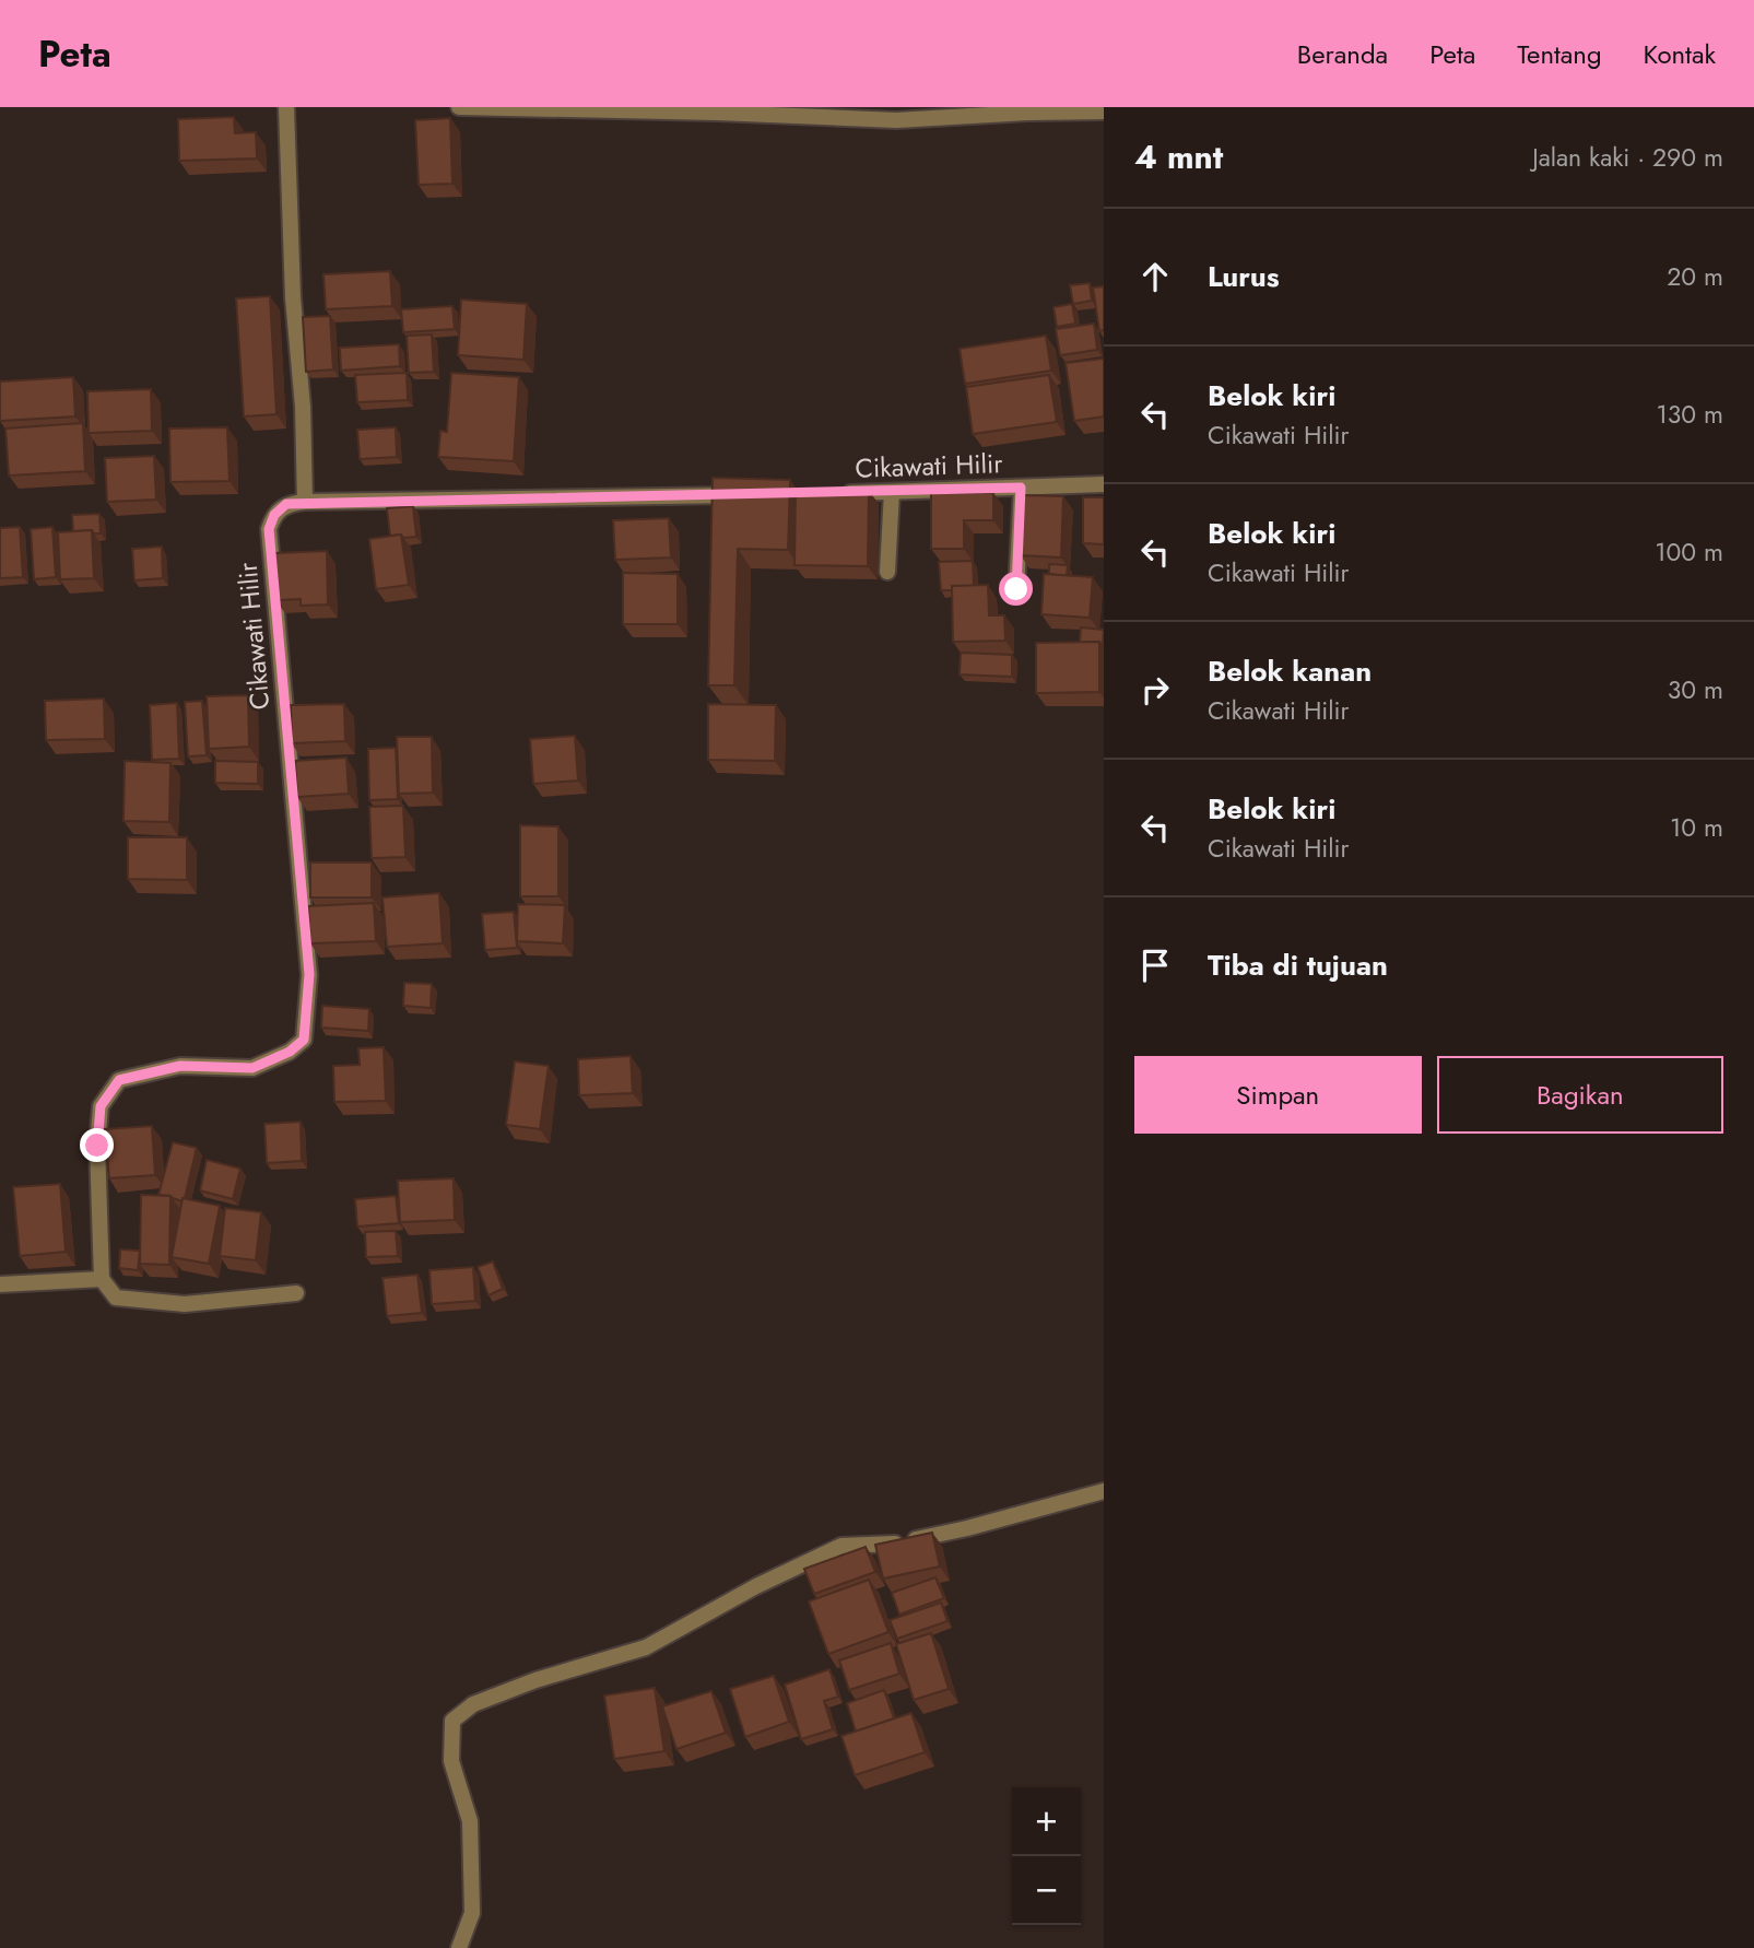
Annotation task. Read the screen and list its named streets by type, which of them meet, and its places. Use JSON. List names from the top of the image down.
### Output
{
  "streets": {
    "street": ["Cikawati Hilir"]
  },
  "page": {
    "header": "Peta",
    "nav": [
      "Beranda",
      "Peta",
      "Tentang",
      "Kontak"
    ],
    "heading": ["4 mnt", "Jalan kaki · 290 m"],
    "list": [
      ["Lurus", "20 m"],
      ["Belok kiri", "Cikawati Hilir", "130 m"],
      ["Belok kiri", "Cikawati Hilir", "100 m"],
      ["Belok kanan", "Cikawati Hilir", "30 m"],
      ["Belok kiri", "Cikawati Hilir", "10 m"],
      "Tiba di tujuan"
    ],
    "buttons": ["Simpan", "Bagikan"],
    "map_buttons": ["+", "−"]
  }
}
